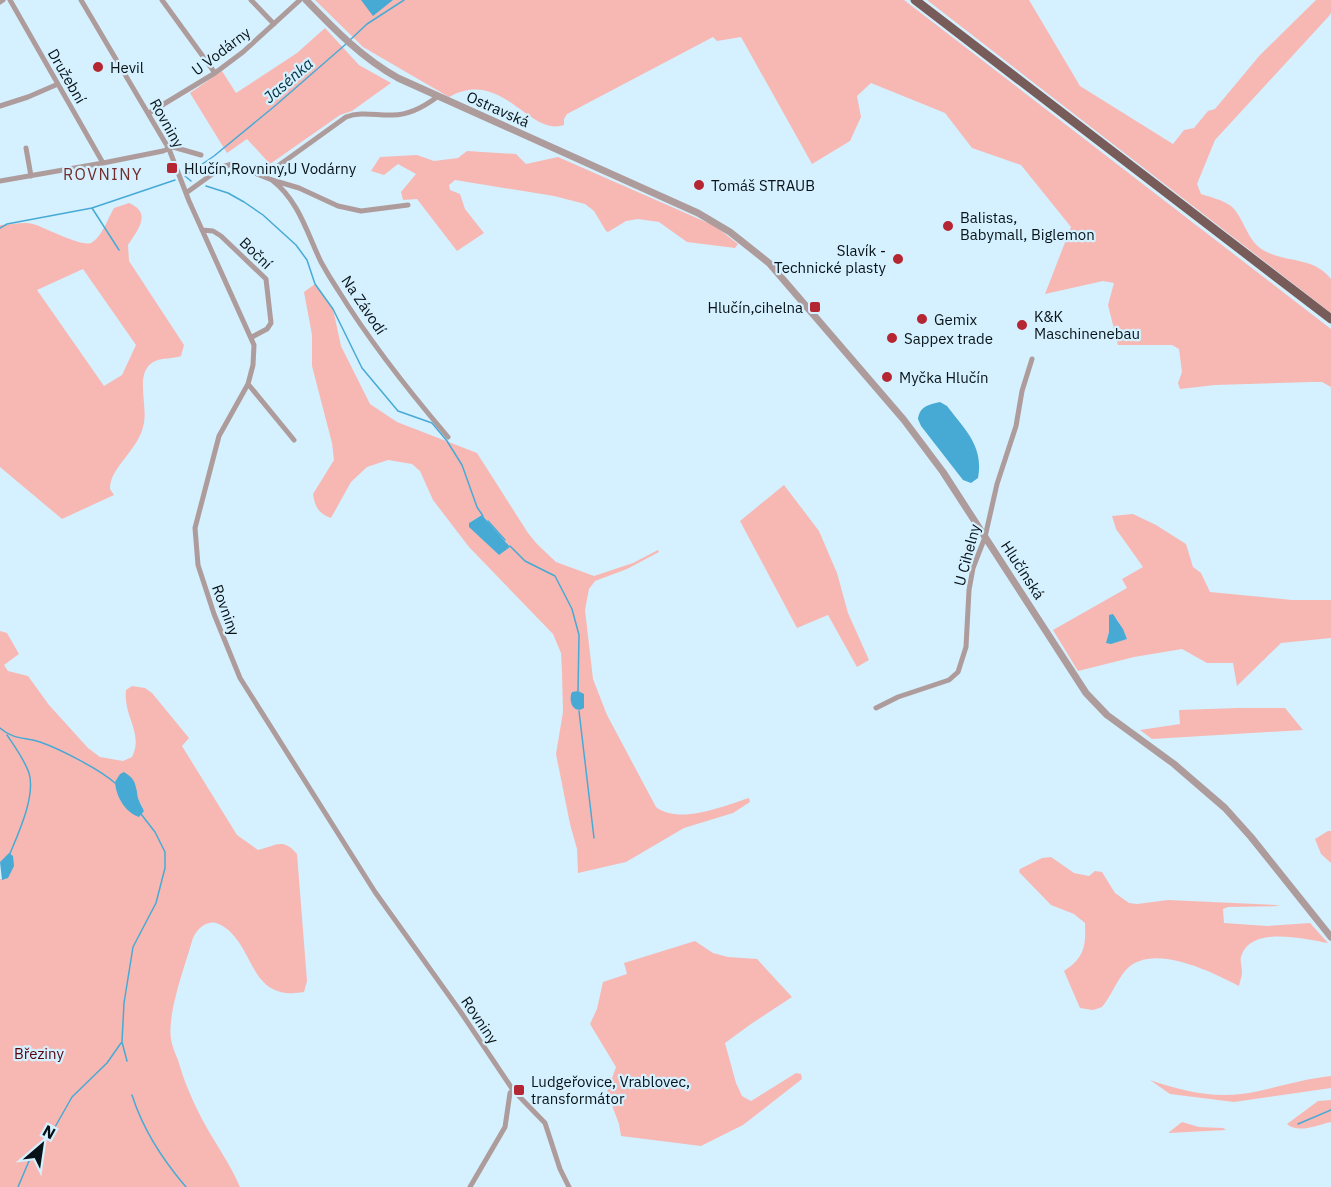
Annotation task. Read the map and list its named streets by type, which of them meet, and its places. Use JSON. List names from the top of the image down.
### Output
{
  "streets": {
    "street": [
      "U Vodárny",
      "Družební",
      "Ostravská",
      "Rovniny",
      "Boční",
      "Na Závodí",
      "U Cihelny",
      "Hlučínská"
    ]
  },
  "crossings": [
    ["U Vodárny", "Rovniny"],
    ["Ostravská", "Hlučínská"],
    ["Rovniny", "Boční"],
    ["Rovniny", "Na Závodí"],
    ["U Cihelny", "Hlučínská"]
  ],
  "districts": ["ROVNINY"],
  "water": ["Jasénka"],
  "parks": ["Březiny"],
  "places": {
    "other": [
      "Hevil",
      "Tomáš STRAUB",
      "Balistas, Babymall, Biglemon",
      "Slavík - Technické plasty",
      "Gemix",
      "K&K Maschinenebau",
      "Sappex trade",
      "Myčka Hlučín"
    ],
    "transit": ["Hlučín,Rovniny,U Vodárny", "Hlučín,cihelna", "Ludgeřovice, Vrablovec, transformátor"]
  },
  "north": "top right"
}
